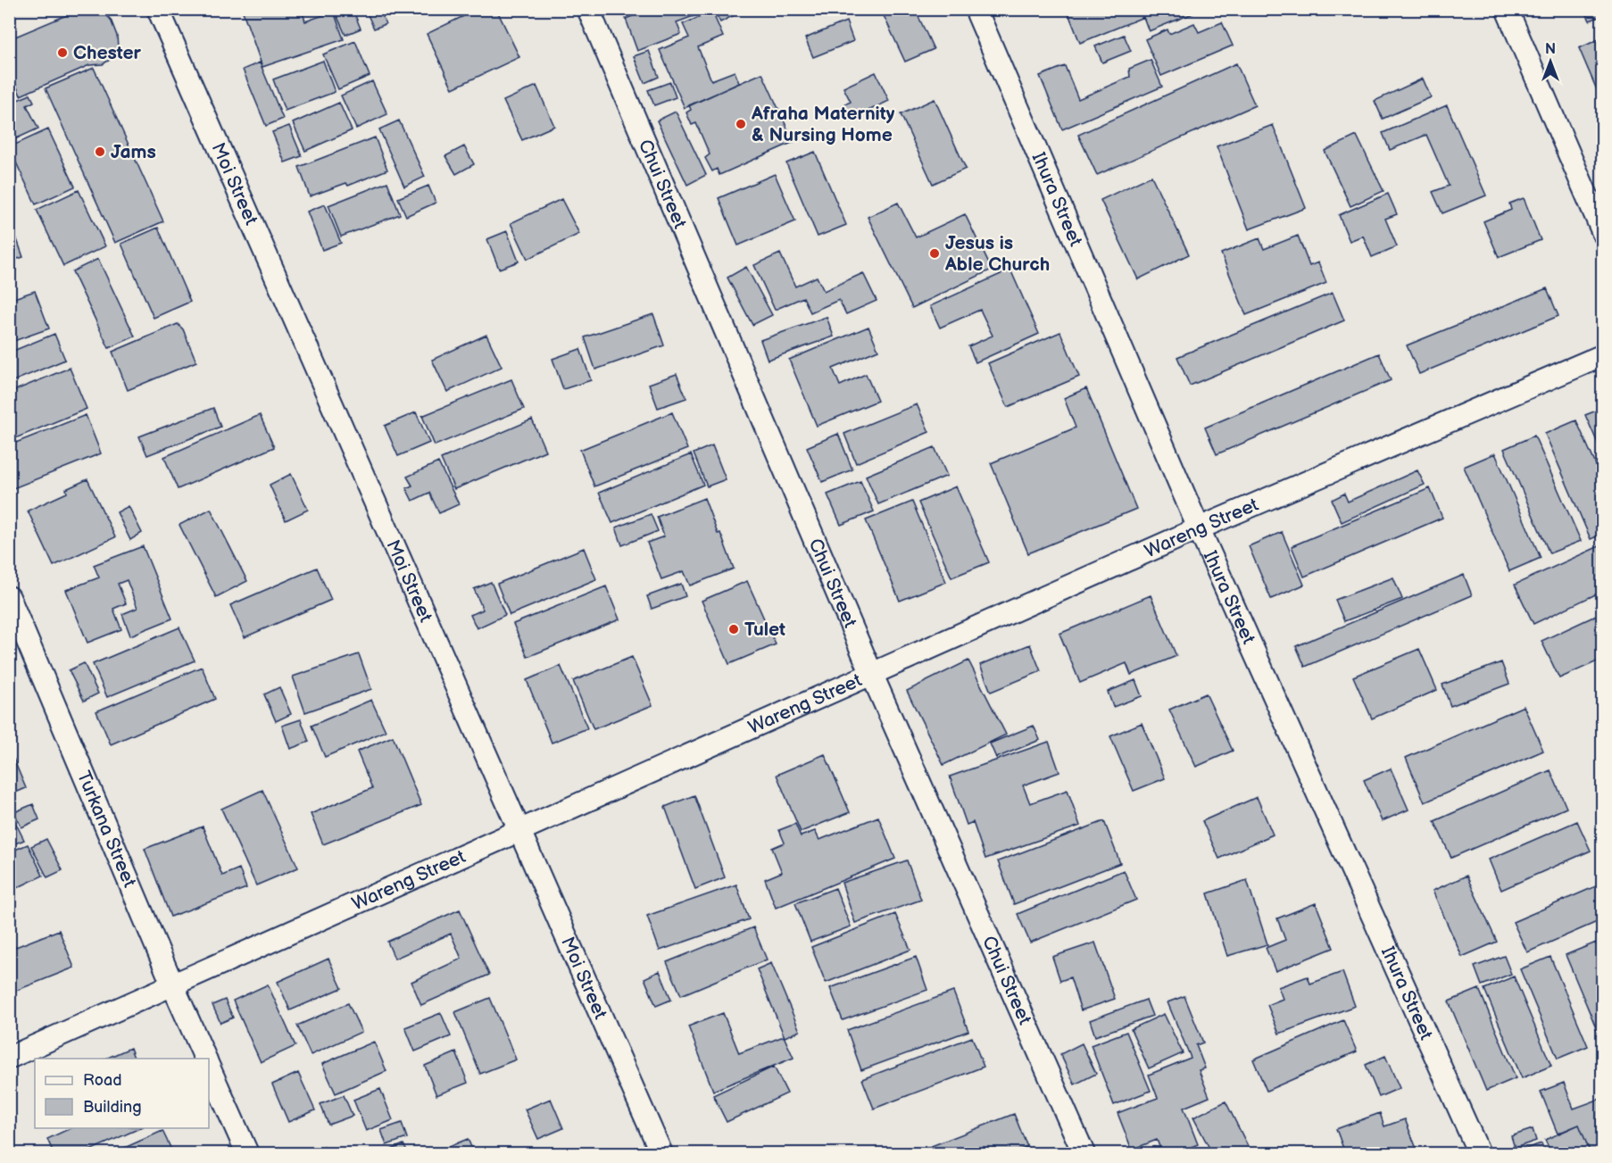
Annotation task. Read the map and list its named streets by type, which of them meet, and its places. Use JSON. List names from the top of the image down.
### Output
{
  "streets": {
    "street": [
      "Chui Street",
      "Moi Street",
      "Ihura Street",
      "Wareng Street",
      "Turkana Street"
    ]
  },
  "crossings": [
    ["Chui Street", "Wareng Street"],
    ["Moi Street", "Wareng Street"],
    ["Ihura Street", "Wareng Street"],
    ["Wareng Street", "Turkana Street"]
  ],
  "places": [
    "Chester",
    "Afraha Maternity & Nursing Home",
    "Jams",
    "Jesus is Able Church",
    "Tulet"
  ],
  "legend": ["Road", "Building"],
  "north": "top"
}
